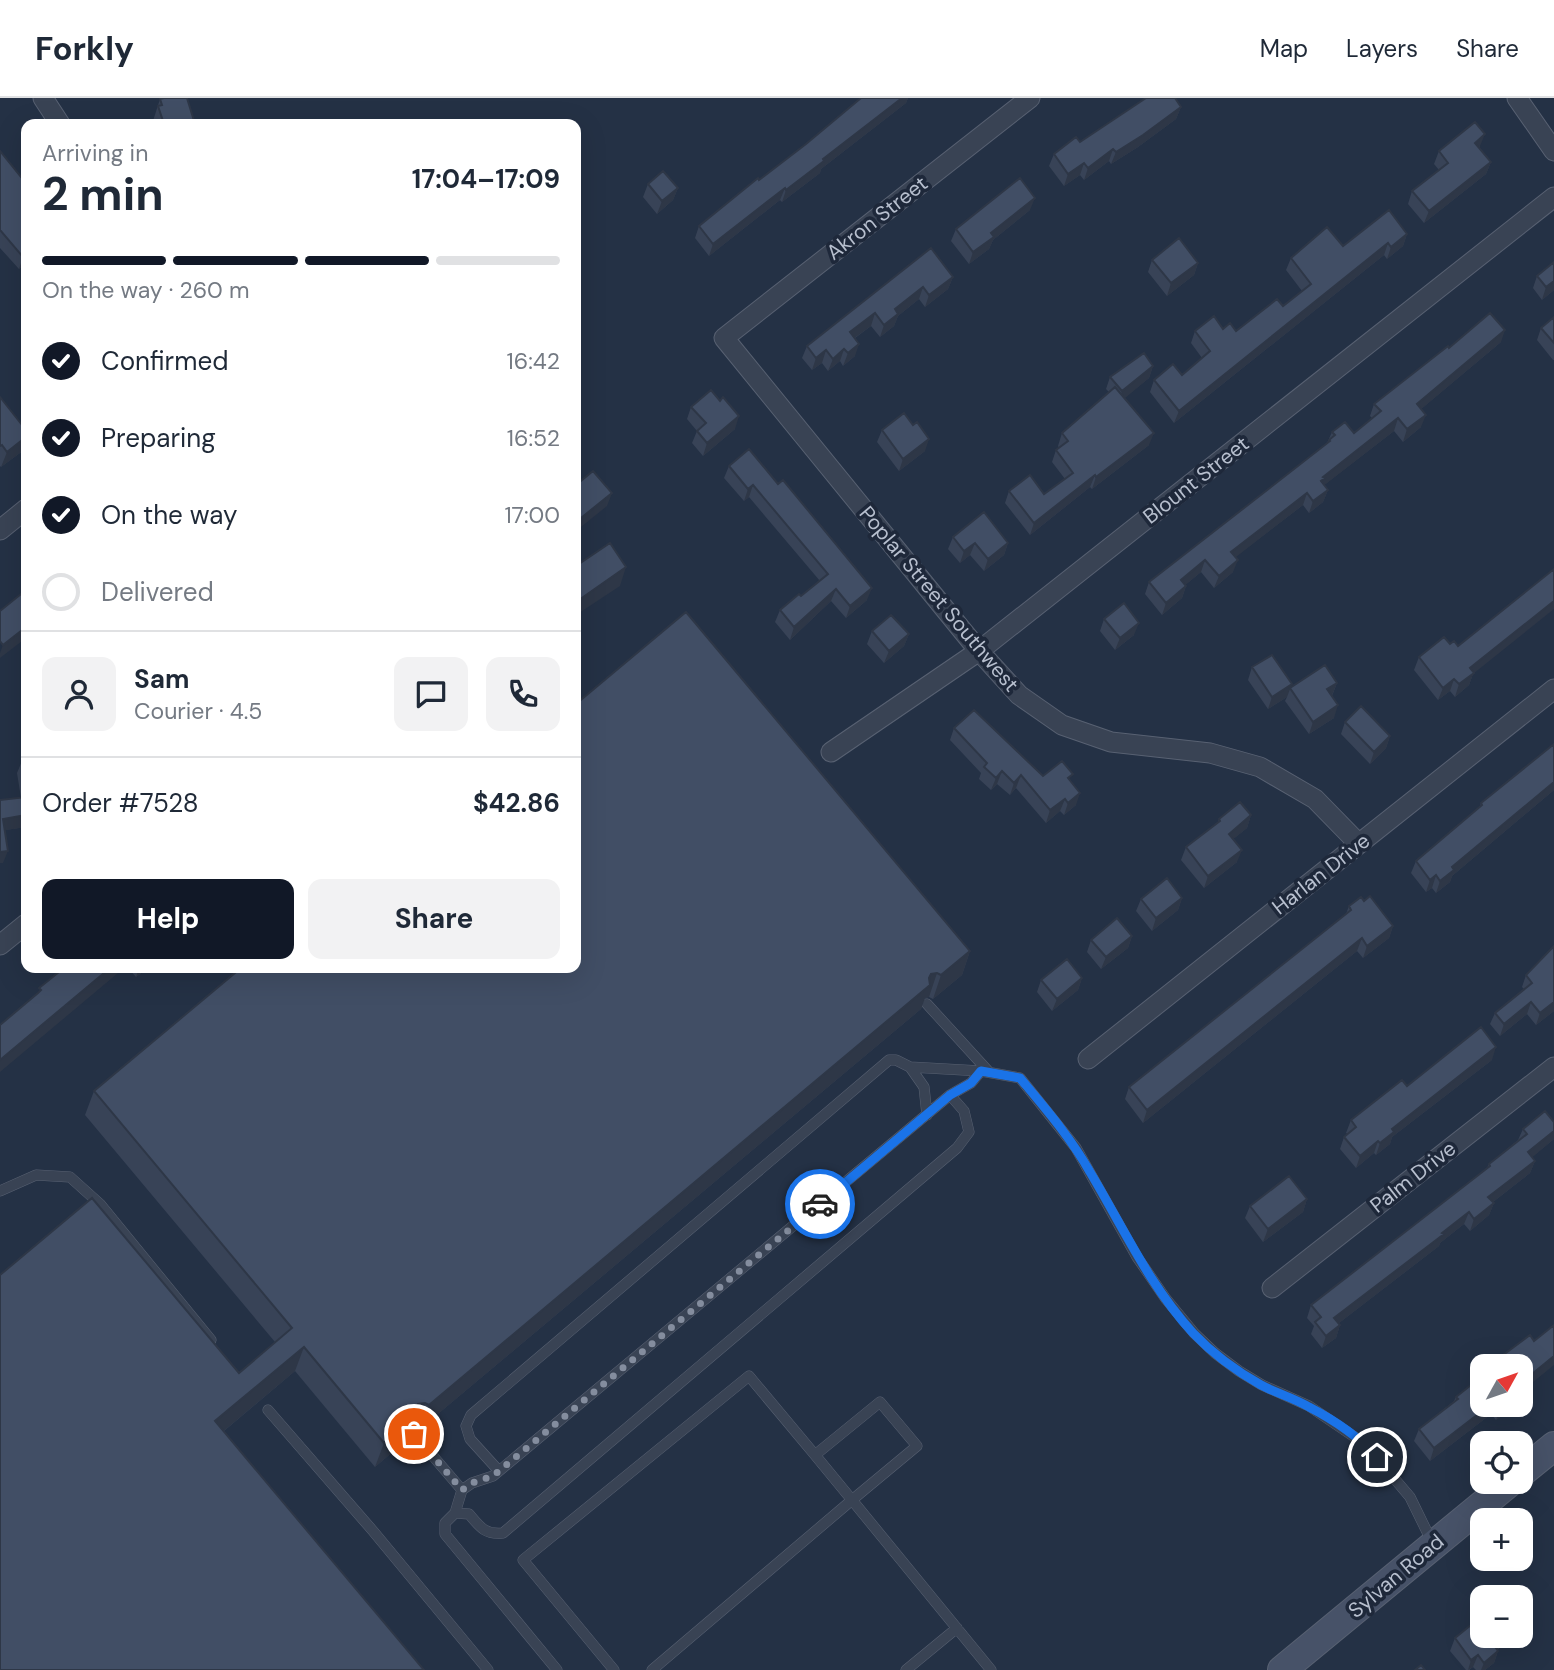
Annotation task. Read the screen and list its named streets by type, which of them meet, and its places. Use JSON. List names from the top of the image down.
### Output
{
  "streets": {
    "main road": ["Sylvan Road"],
    "street": [
      "Akron Street",
      "Blount Street",
      "Poplar Street Southwest",
      "Harlan Drive",
      "Palm Drive"
    ]
  },
  "crossings": [
    ["Akron Street", "Poplar Street Southwest"],
    ["Blount Street", "Poplar Street Southwest"],
    ["Poplar Street Southwest", "Harlan Drive"]
  ],
  "north": "top right",
  "page": {
    "header": "Forkly",
    "nav": ["Map", "Layers", "Share"],
    "heading": ["2 min", "Arriving in", "17:04–17:09"],
    "panel": [
      "Sam",
      "Courier · 4.5",
      "Order #7528",
      "$42.86"
    ],
    "bar": "On the way · 260 m",
    "list": [
      ["Confirmed", "16:42"],
      ["Preparing", "16:52"],
      ["On the way", "17:00"],
      "Delivered"
    ],
    "buttons": ["Help", "Share"],
    "map_buttons": ["+", "−"]
  }
}
